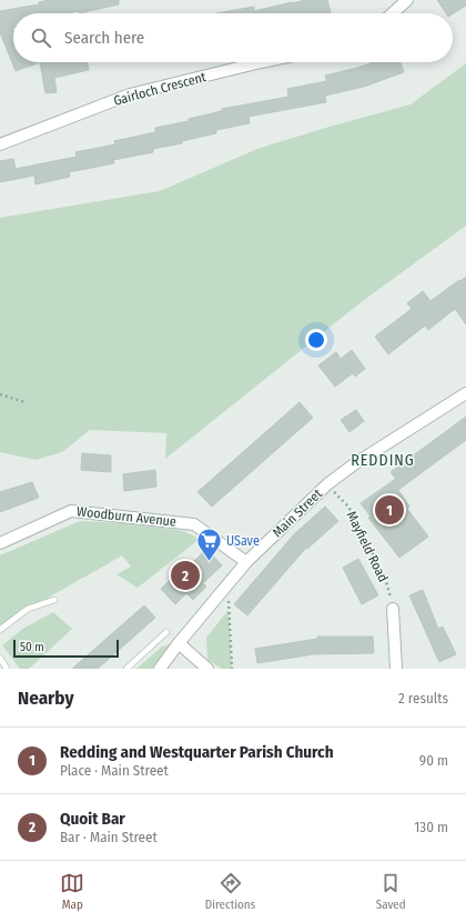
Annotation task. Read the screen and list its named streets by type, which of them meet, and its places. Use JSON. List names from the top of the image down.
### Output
{
  "streets": {
    "street": ["Gairloch Crescent", "Main Street", "Woodburn Avenue"],
    "path": ["Mayfield Road"]
  },
  "crossings": [
    ["Main Street", "Woodburn Avenue"],
    ["Main Street", "Mayfield Road"]
  ],
  "districts": ["REDDING"],
  "places": {
    "supermarket": ["USave"]
  },
  "scale_bar": "50 m",
  "page": {
    "search": "Search here",
    "pins": ["1", "2"],
    "scale": "50 m",
    "heading": ["Nearby", "2 results"],
    "list": [
      {
        "mark": "1",
        "name": "Redding and Westquarter Parish Church",
        "note": "Place · Main Street",
        "value": "90 m"
      },
      {
        "mark": "2",
        "name": "Quoit Bar",
        "note": "Bar · Main Street",
        "value": "130 m"
      }
    ],
    "nav": ["Map", "Directions", "Saved"]
  }
}
